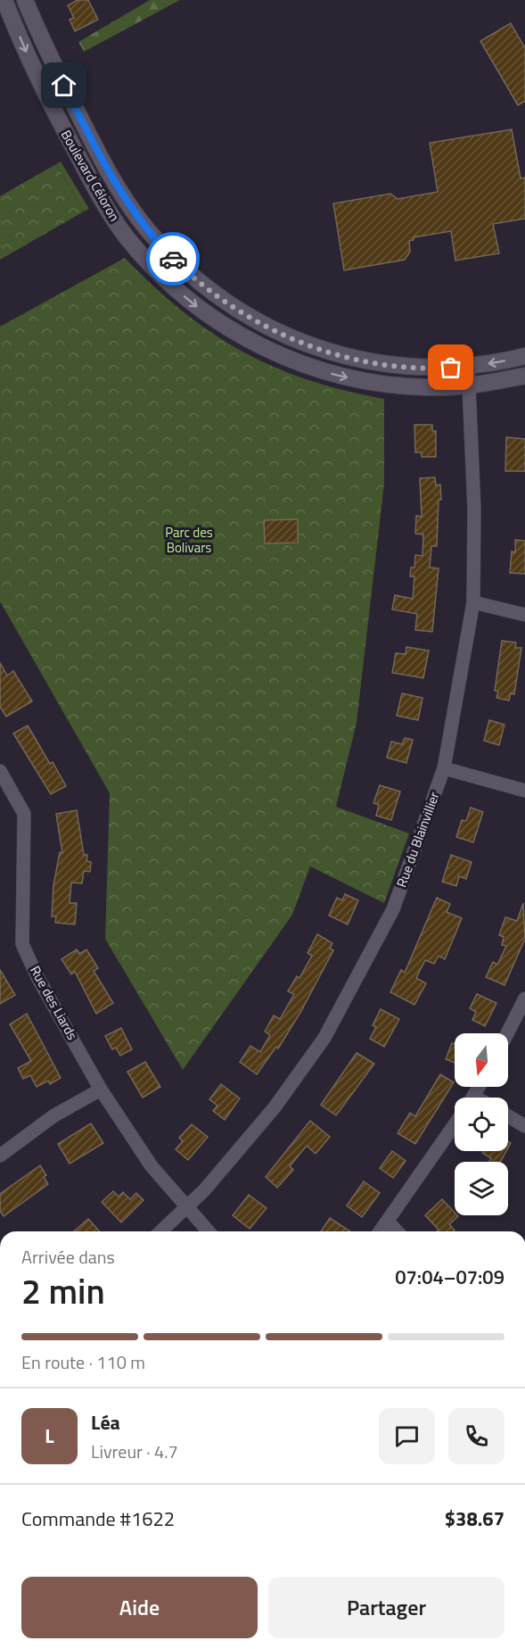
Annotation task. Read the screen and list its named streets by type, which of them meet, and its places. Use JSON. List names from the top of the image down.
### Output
{
  "streets": {
    "street": ["Boulevard Céloron", "Rue du Blainvillier", "Rue des Liards"]
  },
  "crossings": [
    ["Boulevard Céloron", "Rue du Blainvillier"],
    ["Rue du Blainvillier", "Rue des Liards"]
  ],
  "parks": ["Parc des Bolivars"],
  "north": "bottom",
  "page": {
    "heading": ["2 min", "Arrivée dans", "07:04–07:09"],
    "panel": [
      "Léa",
      "Livreur · 4.7",
      "Commande #1622",
      "$38.67"
    ],
    "bar": "En route · 110 m",
    "round": "L",
    "buttons": ["Aide", "Partager"]
  }
}
